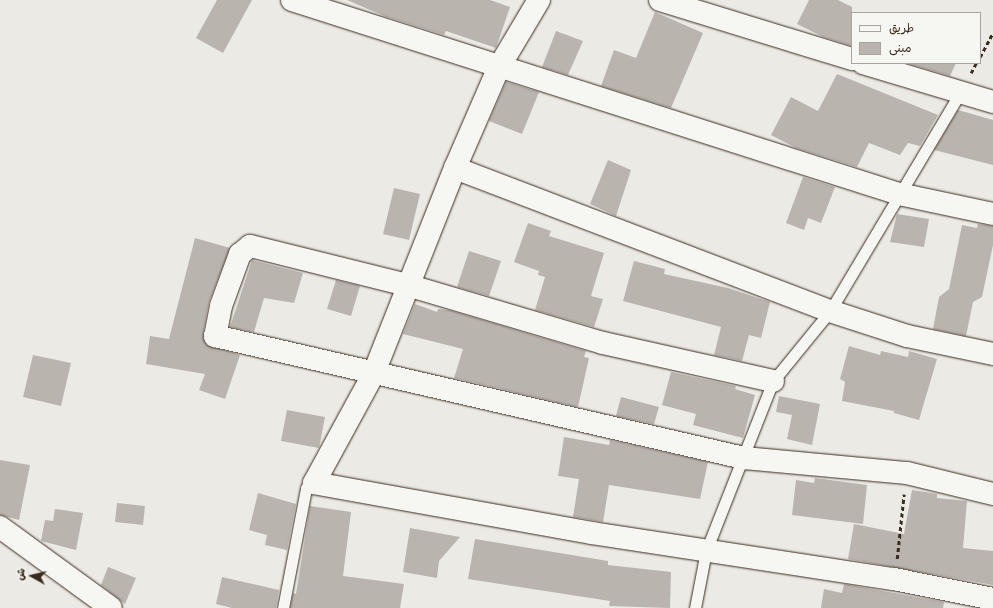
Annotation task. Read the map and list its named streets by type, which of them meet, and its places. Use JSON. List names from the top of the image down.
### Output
{
  "legend": ["طريق", "مبنى"],
  "north": "left"
}
